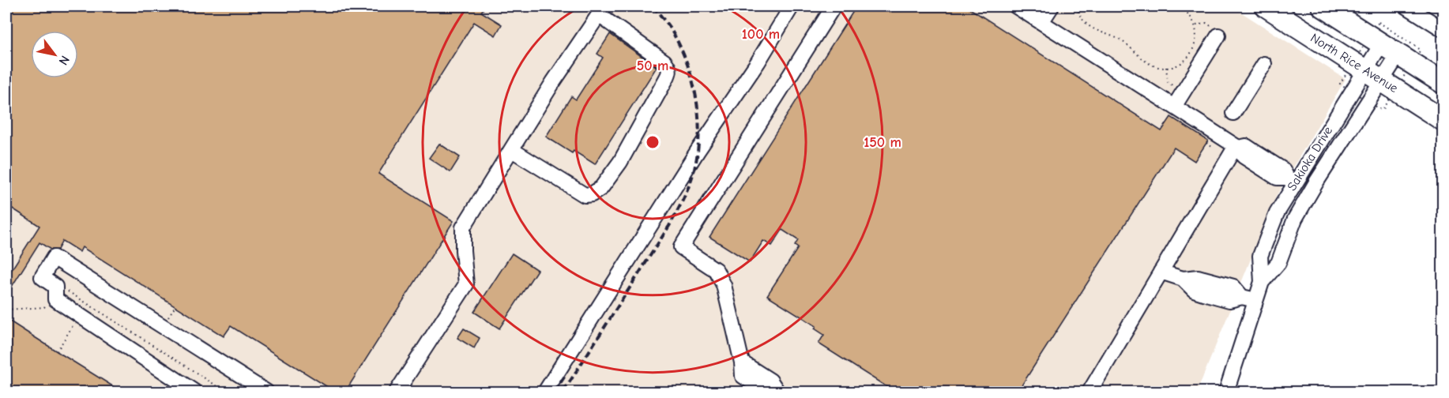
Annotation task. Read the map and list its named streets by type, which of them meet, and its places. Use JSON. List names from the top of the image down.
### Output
{
  "streets": {
    "highway": ["North Rice Avenue"],
    "street": ["Sakioka Drive"]
  },
  "crossings": [
    ["North Rice Avenue", "Sakioka Drive"]
  ],
  "north": "bottom right",
  "rings": ["100 m", "50 m", "150 m"]
}
